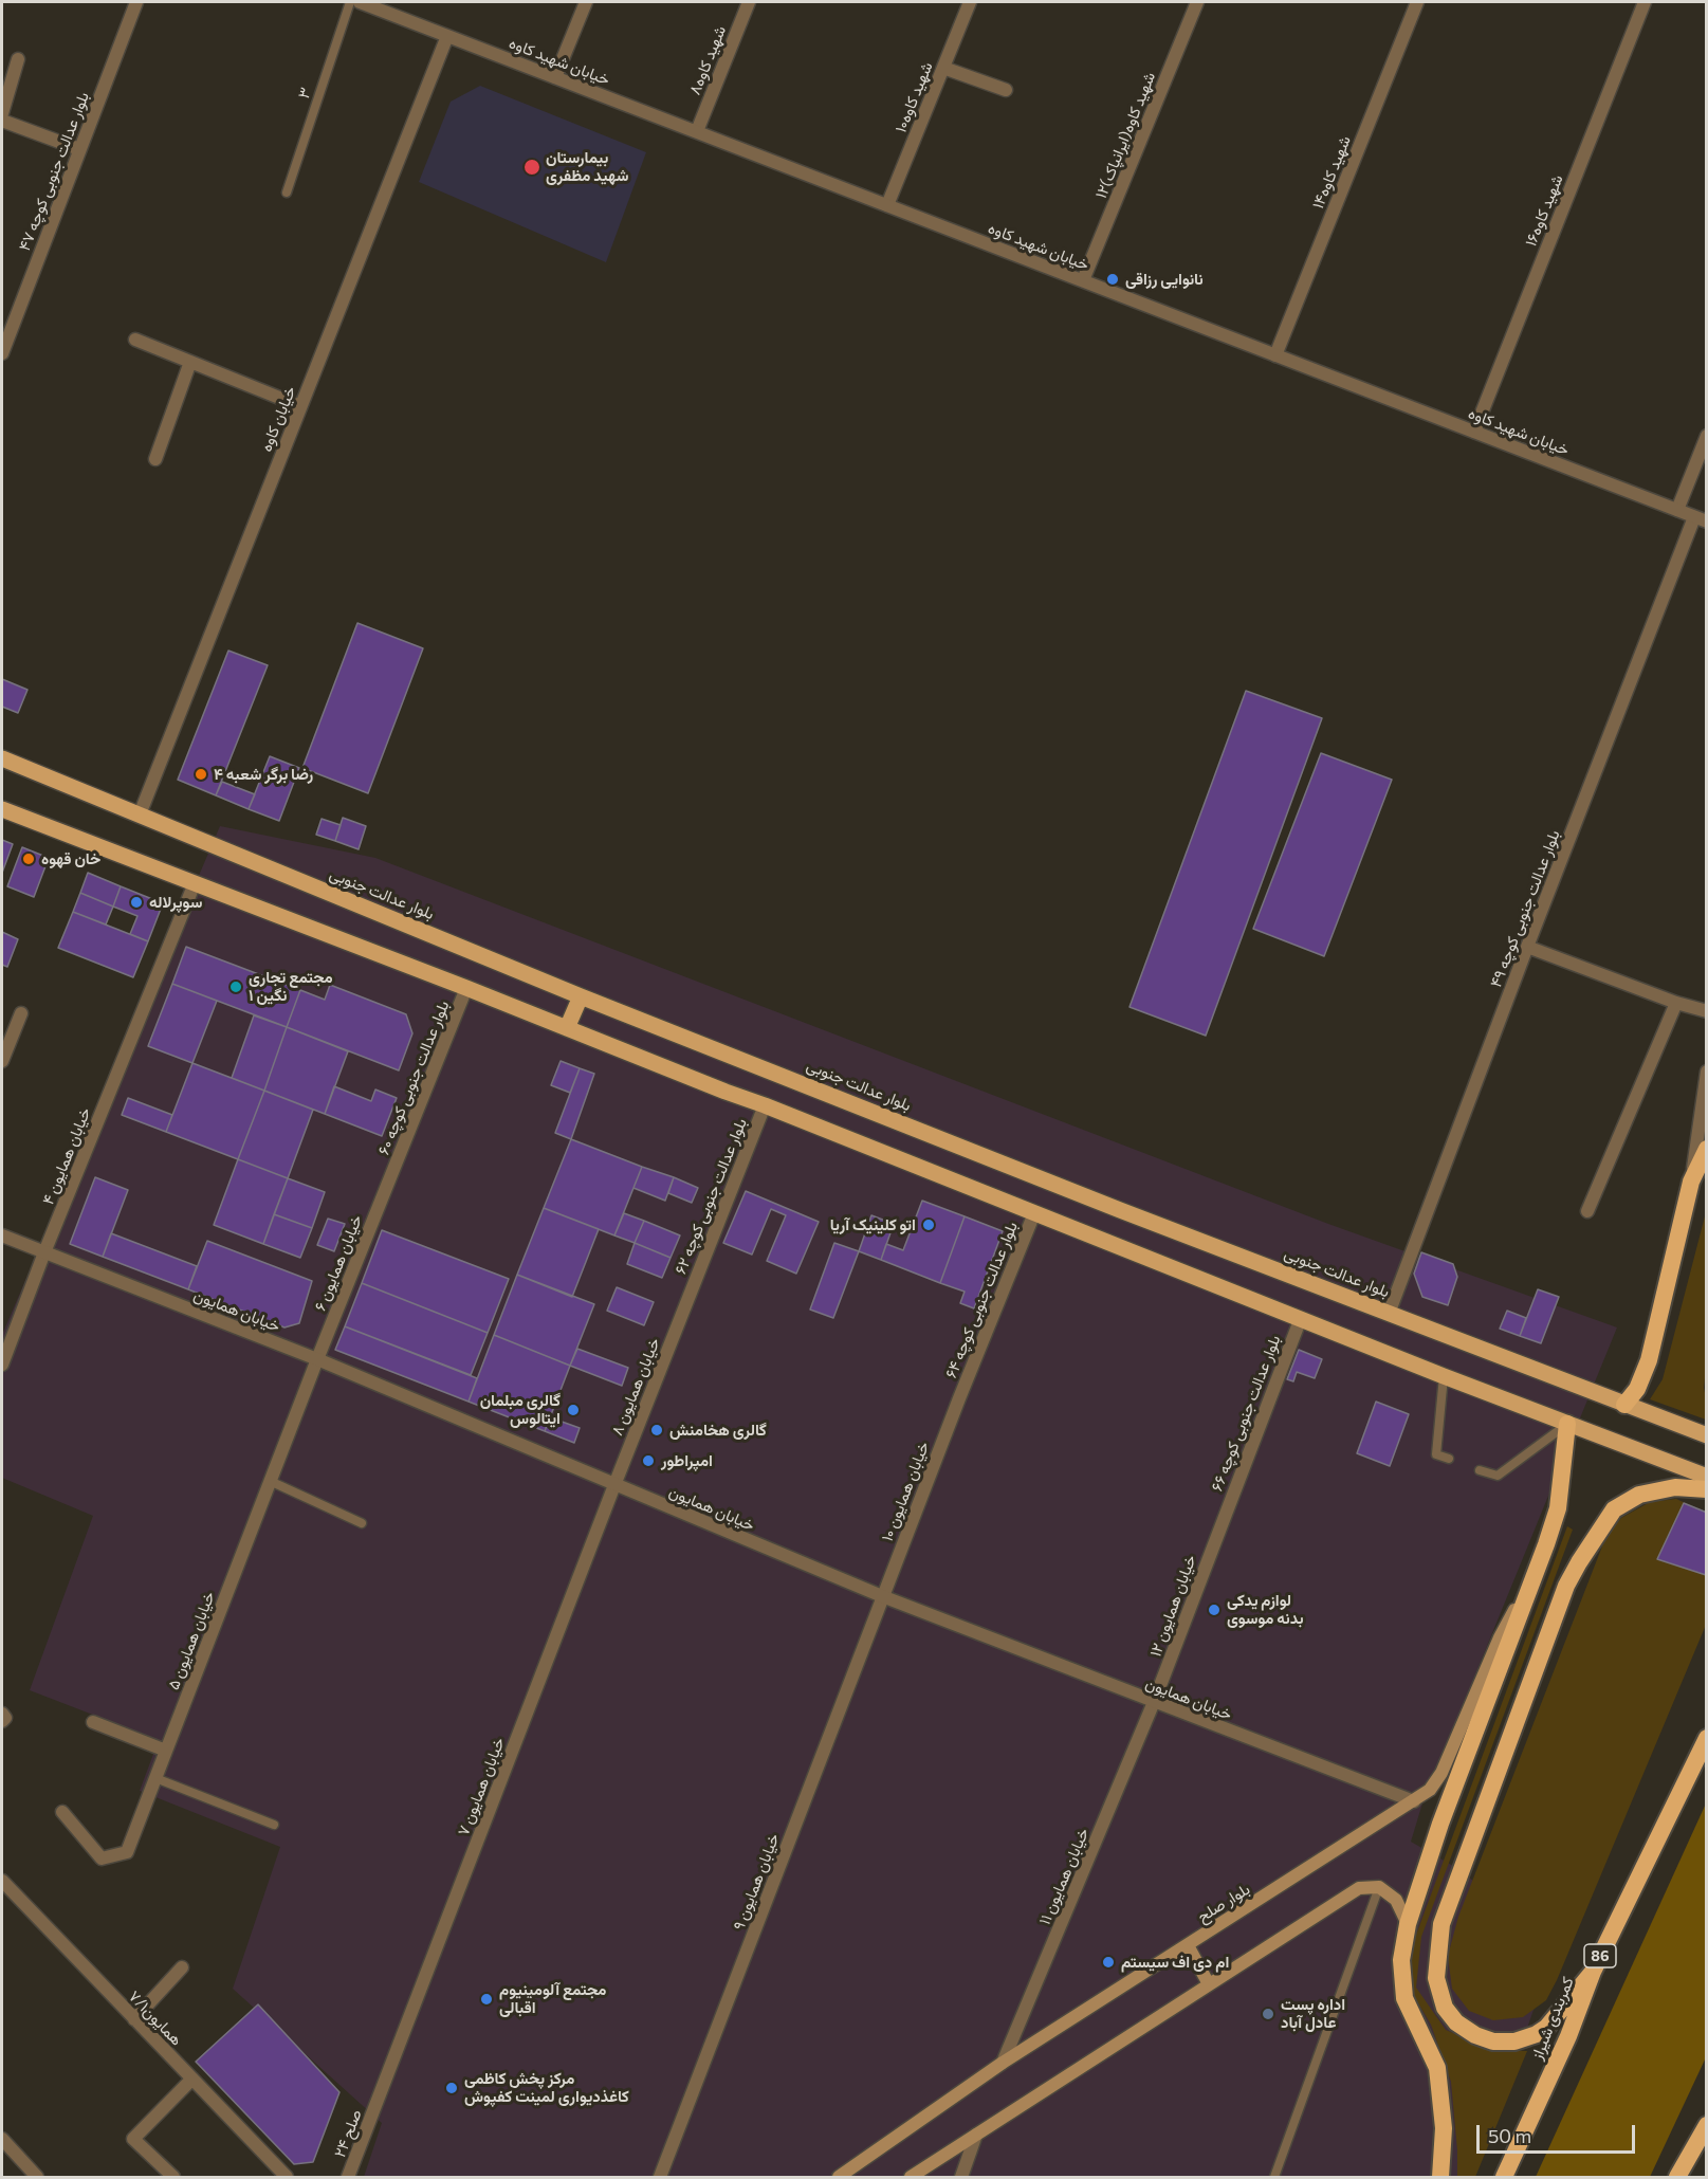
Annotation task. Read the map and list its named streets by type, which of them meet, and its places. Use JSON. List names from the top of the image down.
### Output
{
  "streets": {
    "highway": ["86", "کمربندی شیراز"],
    "main road": ["بلوار عدالت جنوبی", "بلوار صلح"],
    "street": [
      "شهید کاوه۸",
      "خیابان شهید کاوه",
      "شهید کاوه۱۰",
      "۱۲شهید کاوه(ایرانپاک)",
      "بلوار عدالت جنوبی کوچه ۴۷",
      "شهید کاوه۱۴",
      "شهید کاوه۱۶",
      "خیابان کاوه",
      "بلوار عدالت جنوبی کوچه ۴۹",
      "بلوار عدالت جنوبی کوچه ۶۰",
      "خیابان همایون ۴",
      "بلوار عدالت جنوبی کوچه ۶۲",
      "خیابان همایون ۶",
      "بلوار عدالت جنوبی کوچه ۶۴",
      "خیابان همایون",
      "خیابان همایون ۸",
      "بلوار عدالت جنوبی کوچه ۶۶",
      "خیابان همایون ۱۰",
      "خیابان همایون ۱۲",
      "خیابان همایون ۵",
      "خیابان همایون ۷",
      "خیابان همایون ۱۱",
      "خیابان همایون ۹",
      "همایون۷/۱",
      "صلح ۲۴"
    ],
    "lane": ["۳"]
  },
  "crossings": [
    ["شهید کاوه۸", "خیابان شهید کاوه"],
    ["خیابان شهید کاوه", "شهید کاوه۱۰"],
    ["خیابان شهید کاوه", "۱۲شهید کاوه(ایرانپاک)"],
    ["خیابان شهید کاوه", "شهید کاوه۱۴"],
    ["خیابان شهید کاوه", "شهید کاوه۱۶"],
    ["خیابان شهید کاوه", "خیابان کاوه"],
    ["خیابان شهید کاوه", "بلوار عدالت جنوبی کوچه ۴۹"],
    ["خیابان کاوه", "بلوار عدالت جنوبی"],
    ["بلوار عدالت جنوبی", "بلوار عدالت جنوبی کوچه ۴۹"],
    ["بلوار عدالت جنوبی کوچه ۶۰", "خیابان همایون ۶"],
    ["خیابان همایون ۴", "خیابان همایون"],
    ["بلوار عدالت جنوبی کوچه ۶۲", "خیابان همایون ۸"],
    ["خیابان همایون ۶", "خیابان همایون"],
    ["خیابان همایون ۶", "خیابان همایون ۵"],
    ["بلوار عدالت جنوبی کوچه ۶۴", "خیابان همایون ۱۰"],
    ["خیابان همایون", "خیابان همایون ۸"],
    ["خیابان همایون", "خیابان همایون ۱۰"],
    ["خیابان همایون", "خیابان همایون ۱۲"],
    ["خیابان همایون", "خیابان همایون ۵"],
    ["خیابان همایون", "خیابان همایون ۷"],
    ["خیابان همایون", "خیابان همایون ۱۱"],
    ["خیابان همایون", "خیابان همایون ۹"],
    ["خیابان همایون", "بلوار صلح"],
    ["خیابان همایون ۸", "خیابان همایون ۷"],
    ["بلوار عدالت جنوبی کوچه ۶۶", "خیابان همایون ۱۲"],
    ["خیابان همایون ۱۰", "خیابان همایون ۹"],
    ["خیابان همایون ۱۲", "خیابان همایون ۱۱"],
    ["خیابان همایون ۷", "صلح ۲۴"],
    ["خیابان همایون ۱۱", "بلوار صلح"]
  ],
  "places": [
    "بیمارستان شهید مظفری",
    "نانوایی رزاقی",
    "رضا برگر شعبه ۴",
    "خان قهوه",
    "سوپرلاله",
    "مجتمع تجاری نگین ۱",
    "اتو کلینیک آریا",
    "گالری مبلمان ایتالوس",
    "گالری هخامنش",
    "امپراطور",
    "لوازم یدکی بدنه موسوی",
    "ام دی اف سیستم",
    "مجتمع آلومینیوم اقبالی",
    "اداره پست عادل آباد",
    "مرکز پخش کاظمی کاغذدیواری لمینت کفپوش"
  ],
  "scale_bar": "50 m"
}
